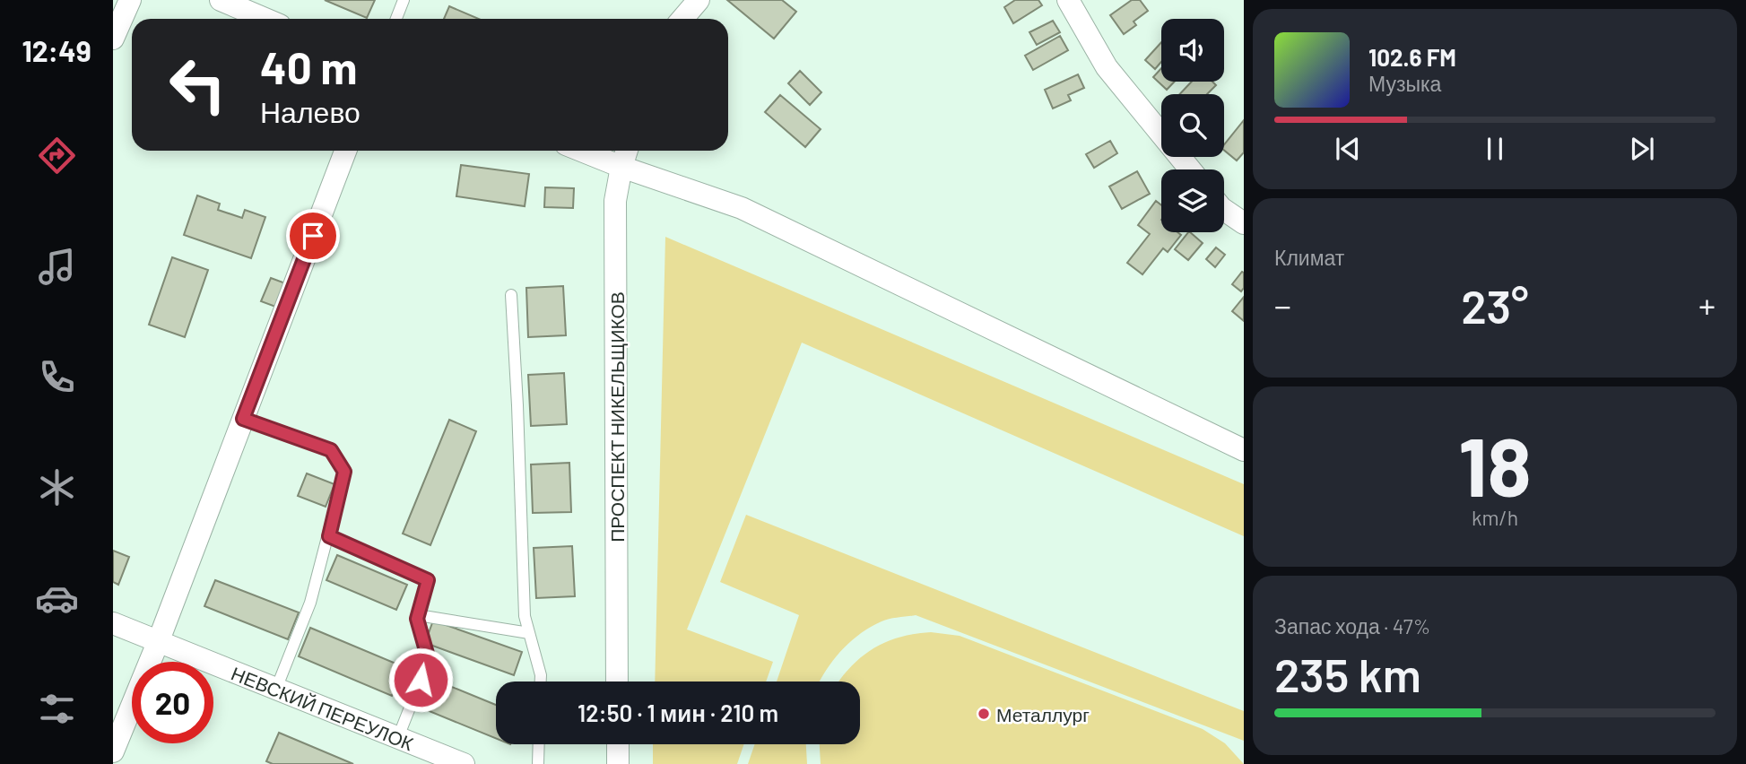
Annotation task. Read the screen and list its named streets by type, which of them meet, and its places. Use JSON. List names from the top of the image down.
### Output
{
  "streets": {
    "street": ["ПРОСПЕКТ НИКЕЛЬЩИКОВ", "НЕВСКИЙ ПЕРЕУЛОК"]
  },
  "places": ["Металлург"],
  "page": {
    "tabs": "12:49",
    "turn": ["40 m", "Налево"],
    "song": ["102.6 FM", "Музыка"],
    "tile": [
      "Климат",
      ["18", "km/h"],
      ["Запас хода · 47%", "235 km"]
    ],
    "heat": ["−", "23°", "+"],
    "limit": "20",
    "trip": "12:50 · 1 мин · 210 m"
  }
}
